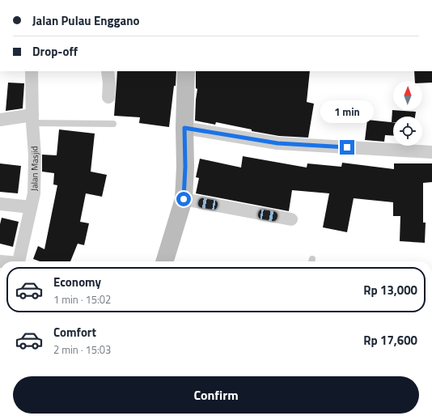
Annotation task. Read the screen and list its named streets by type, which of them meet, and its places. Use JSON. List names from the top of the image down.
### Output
{
  "streets": {
    "street": ["Jalan Masjid"]
  },
  "north": "top",
  "page": {
    "banner": ["Jalan Pulau Enggano", "Drop-off"],
    "bubble": "1 min",
    "list": [
      {
        "name": "Economy",
        "note": "1 min · 15:02",
        "value": "Rp 13,000"
      },
      {
        "name": "Comfort",
        "note": "2 min · 15:03",
        "value": "Rp 17,600"
      }
    ],
    "buttons": "Confirm"
  }
}
